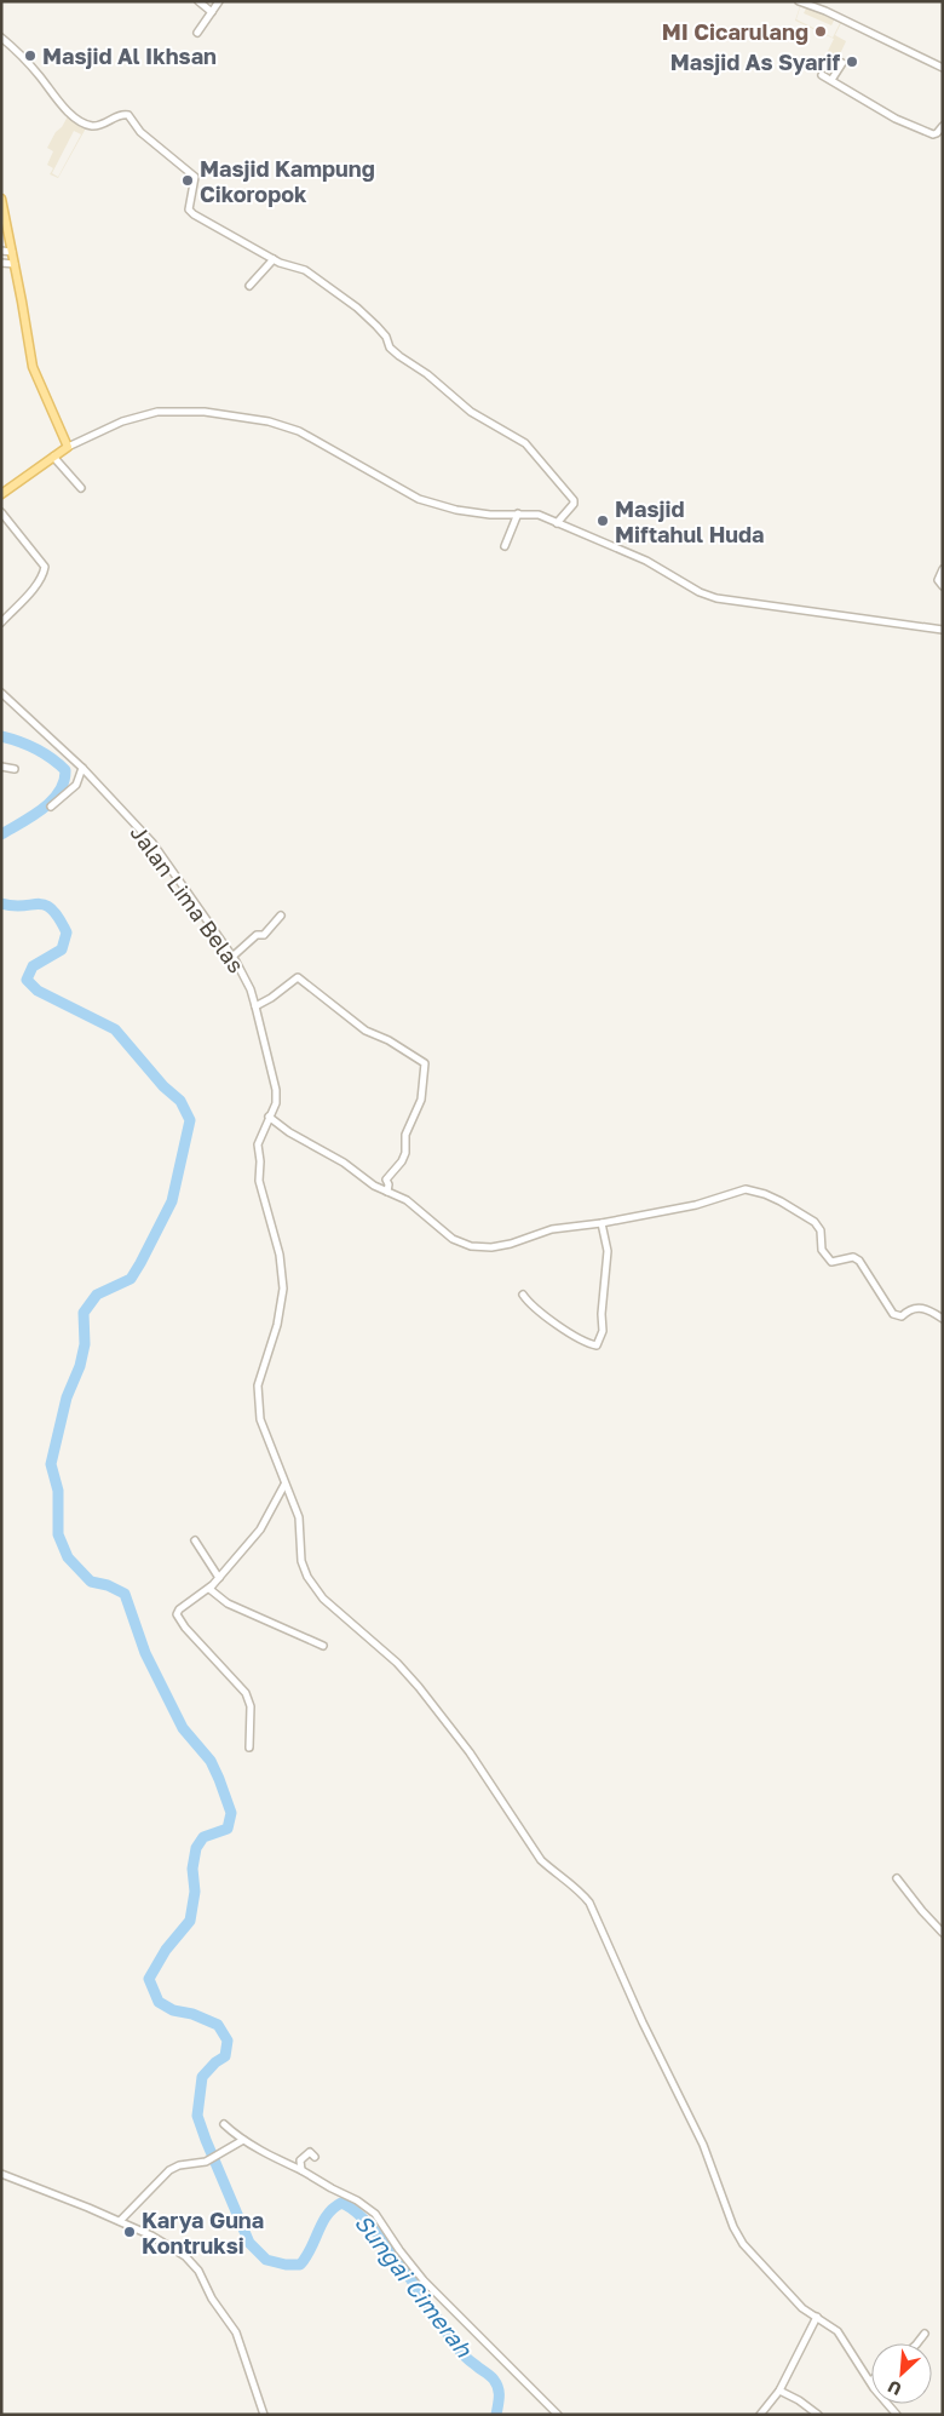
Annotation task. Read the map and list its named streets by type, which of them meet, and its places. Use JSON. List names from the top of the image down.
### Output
{
  "streets": {
    "street": ["Jalan Lima Belas"]
  },
  "water": ["Sungai Cimerah"],
  "places": [
    "MI Cicarulang",
    "Masjid Al Ikhsan",
    "Masjid As Syarif",
    "Masjid Kampung Cikoropok",
    "Masjid Miftahul Huda",
    "Karya Guna Kontruksi"
  ],
  "north": "bottom left"
}
